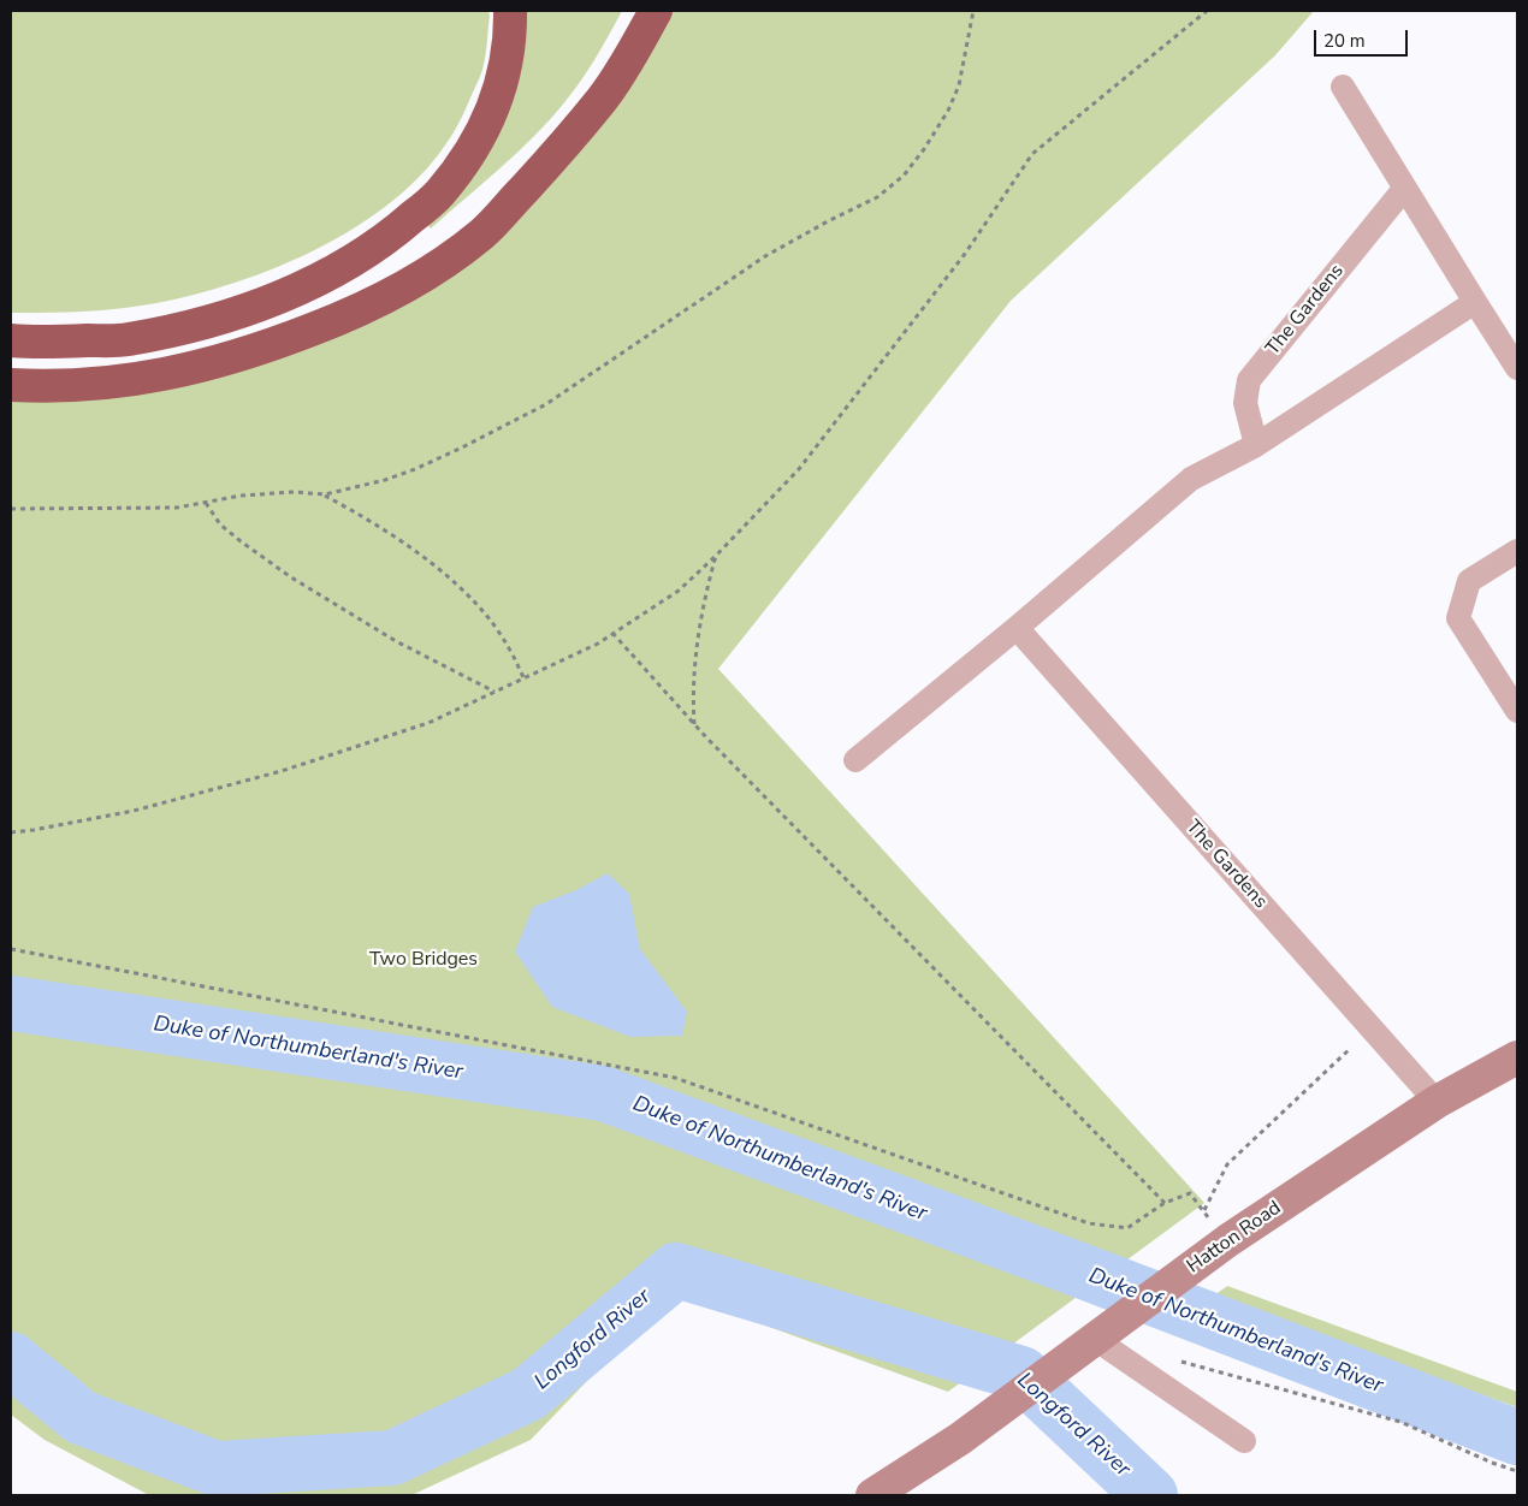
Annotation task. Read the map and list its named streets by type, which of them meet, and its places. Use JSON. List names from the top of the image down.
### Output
{
  "streets": {
    "street": ["The Gardens", "Hatton Road"]
  },
  "crossings": [
    ["The Gardens", "Hatton Road"]
  ],
  "water": ["Duke of Northumberland's River", "Longford River"],
  "parks": ["Two Bridges"],
  "scale_bar": "20 m"
}
